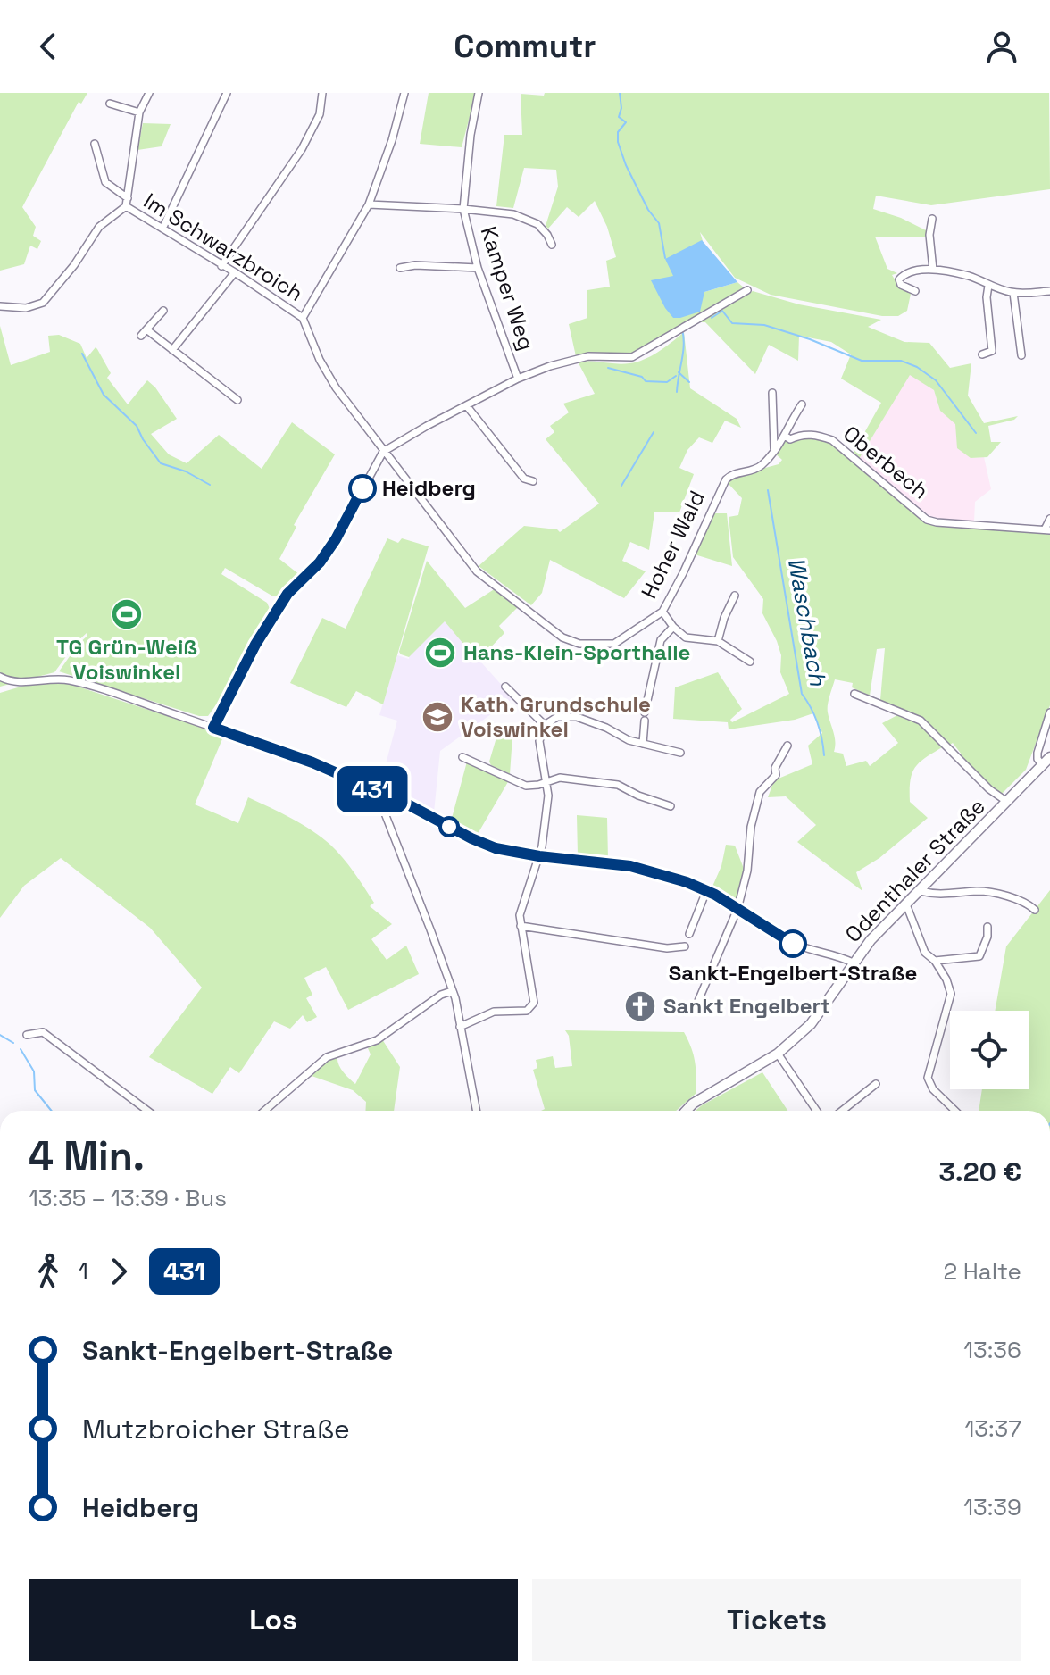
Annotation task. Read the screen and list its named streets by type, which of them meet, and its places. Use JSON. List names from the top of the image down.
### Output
{
  "streets": {
    "main road": ["Odenthaler Straße"],
    "street": [
      "Im Schwarzbroich",
      "Kamper Weg",
      "Oberbech",
      "Hoher Wald"
    ]
  },
  "crossings": [
    ["Im Schwarzbroich", "Hoher Wald"],
    ["Kamper Weg", "Hoher Wald"]
  ],
  "water": ["Waschbach"],
  "places": {
    "other": ["Heidberg", "Sankt-Engelbert-Straße"],
    "sports": ["TG Grün-Weiß Voiswinkel", "Hans-Klein-Sporthalle"],
    "school or university": ["Kath. Grundschule Voiswinkel"],
    "church": ["Sankt Engelbert"]
  },
  "lines": ["bus line 431"],
  "page": {
    "header": "Commutr",
    "on_map": "431",
    "heading": ["4 Min.", "13:35 – 13:39 · Bus", "3.20 €"],
    "legs": ["1", "431", "2 Halte"],
    "list": [
      {
        "name": "Sankt-Engelbert-Straße",
        "value": "13:36"
      },
      {
        "name": "Mutzbroicher Straße",
        "value": "13:37"
      },
      {
        "name": "Heidberg",
        "value": "13:39"
      }
    ],
    "buttons": ["Los", "Tickets"]
  }
}
